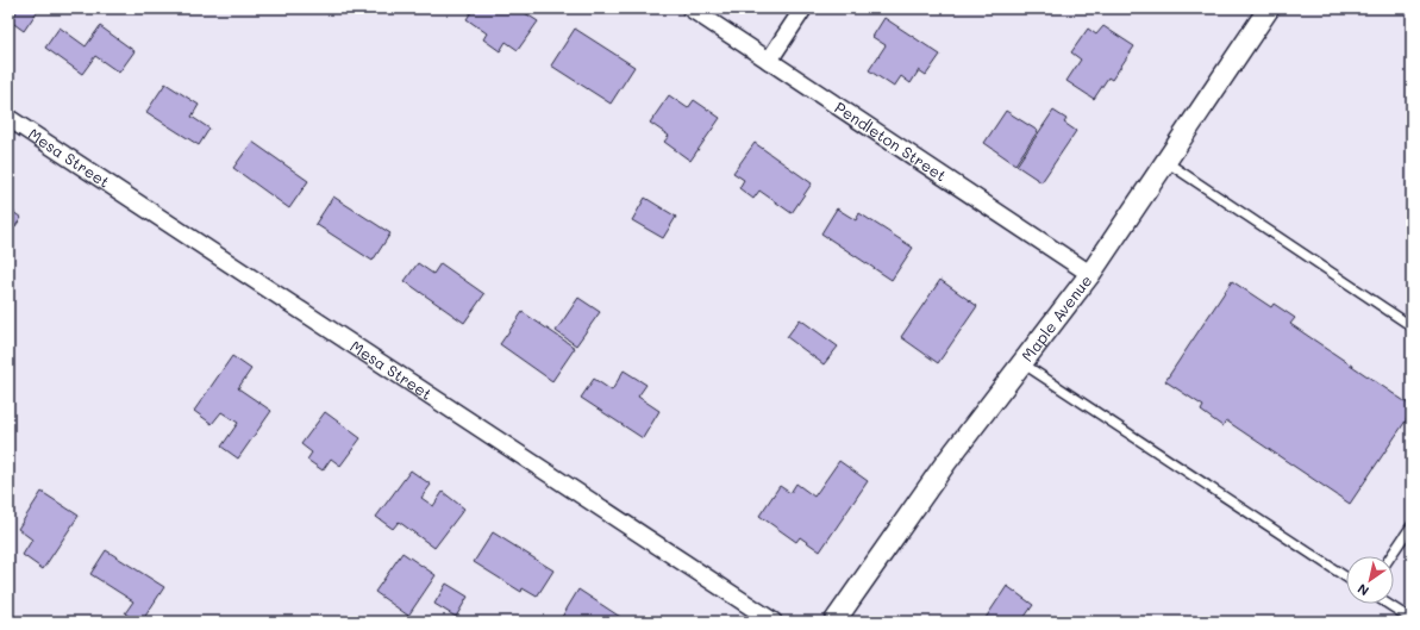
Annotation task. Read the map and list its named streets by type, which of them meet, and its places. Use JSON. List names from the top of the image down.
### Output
{
  "streets": {
    "street": ["Pendleton Street", "Mesa Street", "Maple Avenue"]
  },
  "crossings": [
    ["Pendleton Street", "Maple Avenue"]
  ],
  "north": "bottom left"
}
